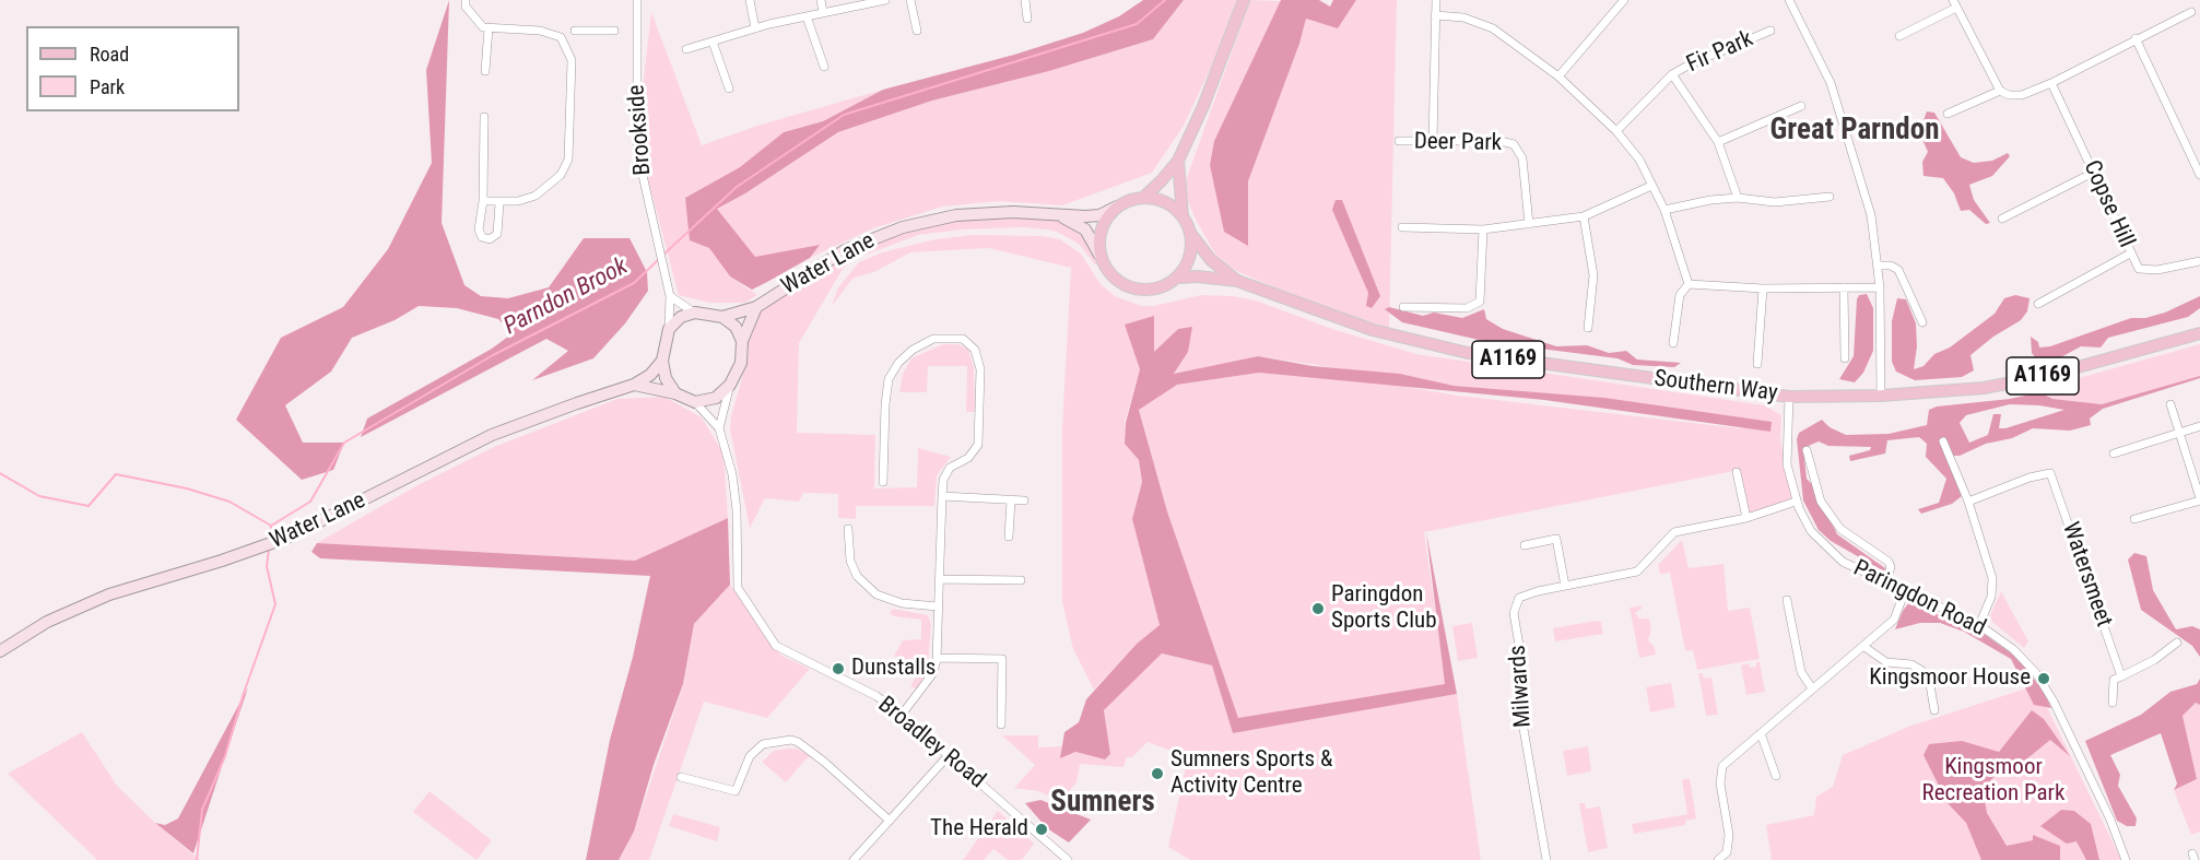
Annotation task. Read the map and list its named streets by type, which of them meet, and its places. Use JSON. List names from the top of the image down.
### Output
{
  "streets": {
    "main road": ["Water Lane", "A1169", "Southern Way"],
    "street": [
      "Fir Park",
      "Brookside",
      "Deer Park",
      "Copse Hill",
      "Watersmeet",
      "Paringdon Road",
      "Milwards",
      "Broadley Road"
    ]
  },
  "crossings": [
    ["Brookside", "Water Lane"],
    ["Brookside", "Broadley Road"],
    ["Water Lane", "Southern Way"],
    ["Water Lane", "Broadley Road"],
    ["Southern Way", "Paringdon Road"],
    ["Paringdon Road", "Milwards"]
  ],
  "districts": ["Great Parndon", "Sumners"],
  "water": ["Parndon Brook"],
  "parks": ["Kingsmoor Recreation Park"],
  "places": [
    "Paringdon Sports Club",
    "Dunstalls",
    "Kingsmoor House",
    "Sumners Sports & Activity Centre",
    "The Herald"
  ],
  "legend": ["Road", "Park"]
}
